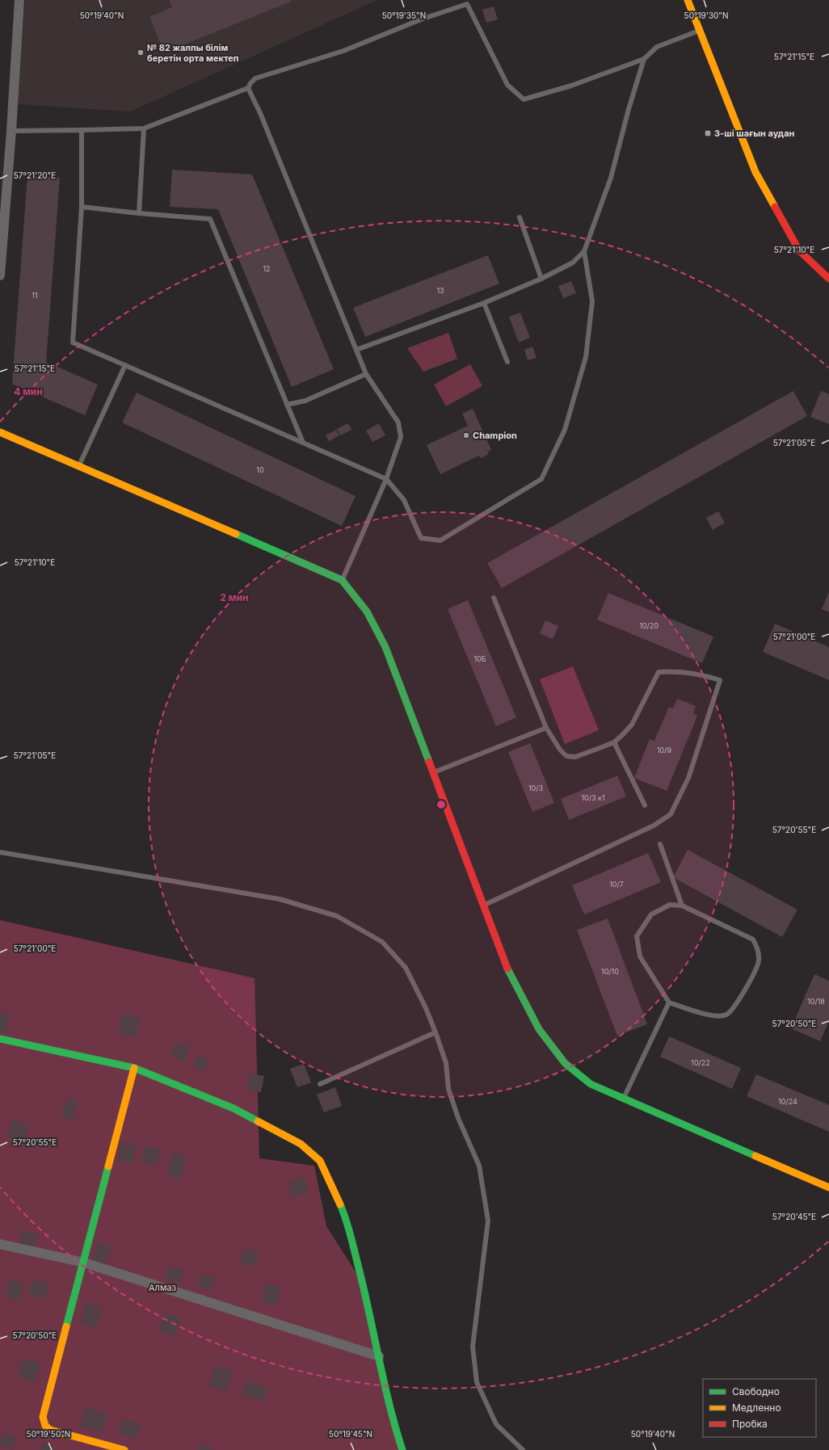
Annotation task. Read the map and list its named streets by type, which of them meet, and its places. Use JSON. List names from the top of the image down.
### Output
{
  "parks": ["Алмаз"],
  "places": {
    "other": ["№ 82 жалпы білім беретін орта мектеп", "Champion"],
    "transit": ["3-ші шағын аудан"]
  },
  "house_numbers": [
    "12",
    "13",
    "11",
    "10",
    "10/20",
    "10Б",
    "10/9",
    "10/3",
    "10/3 к1",
    "10/7",
    "10/10",
    "10/18",
    "10/22",
    "10/24"
  ],
  "legend": ["Свободно", "Медленно", "Пробка"],
  "coordinates": [
    "50°19'35\"N",
    "50°19'40\"N",
    "50°19'30\"N",
    "57°21'15\"E",
    "57°21'20\"E",
    "57°21'10\"E",
    "57°21'05\"E",
    "57°21'00\"E",
    "57°20'55\"E",
    "57°20'50\"E",
    "57°20'45\"E",
    "50°19'50\"N",
    "50°19'45\"N"
  ],
  "rings": ["4 мин", "2 мин"]
}
